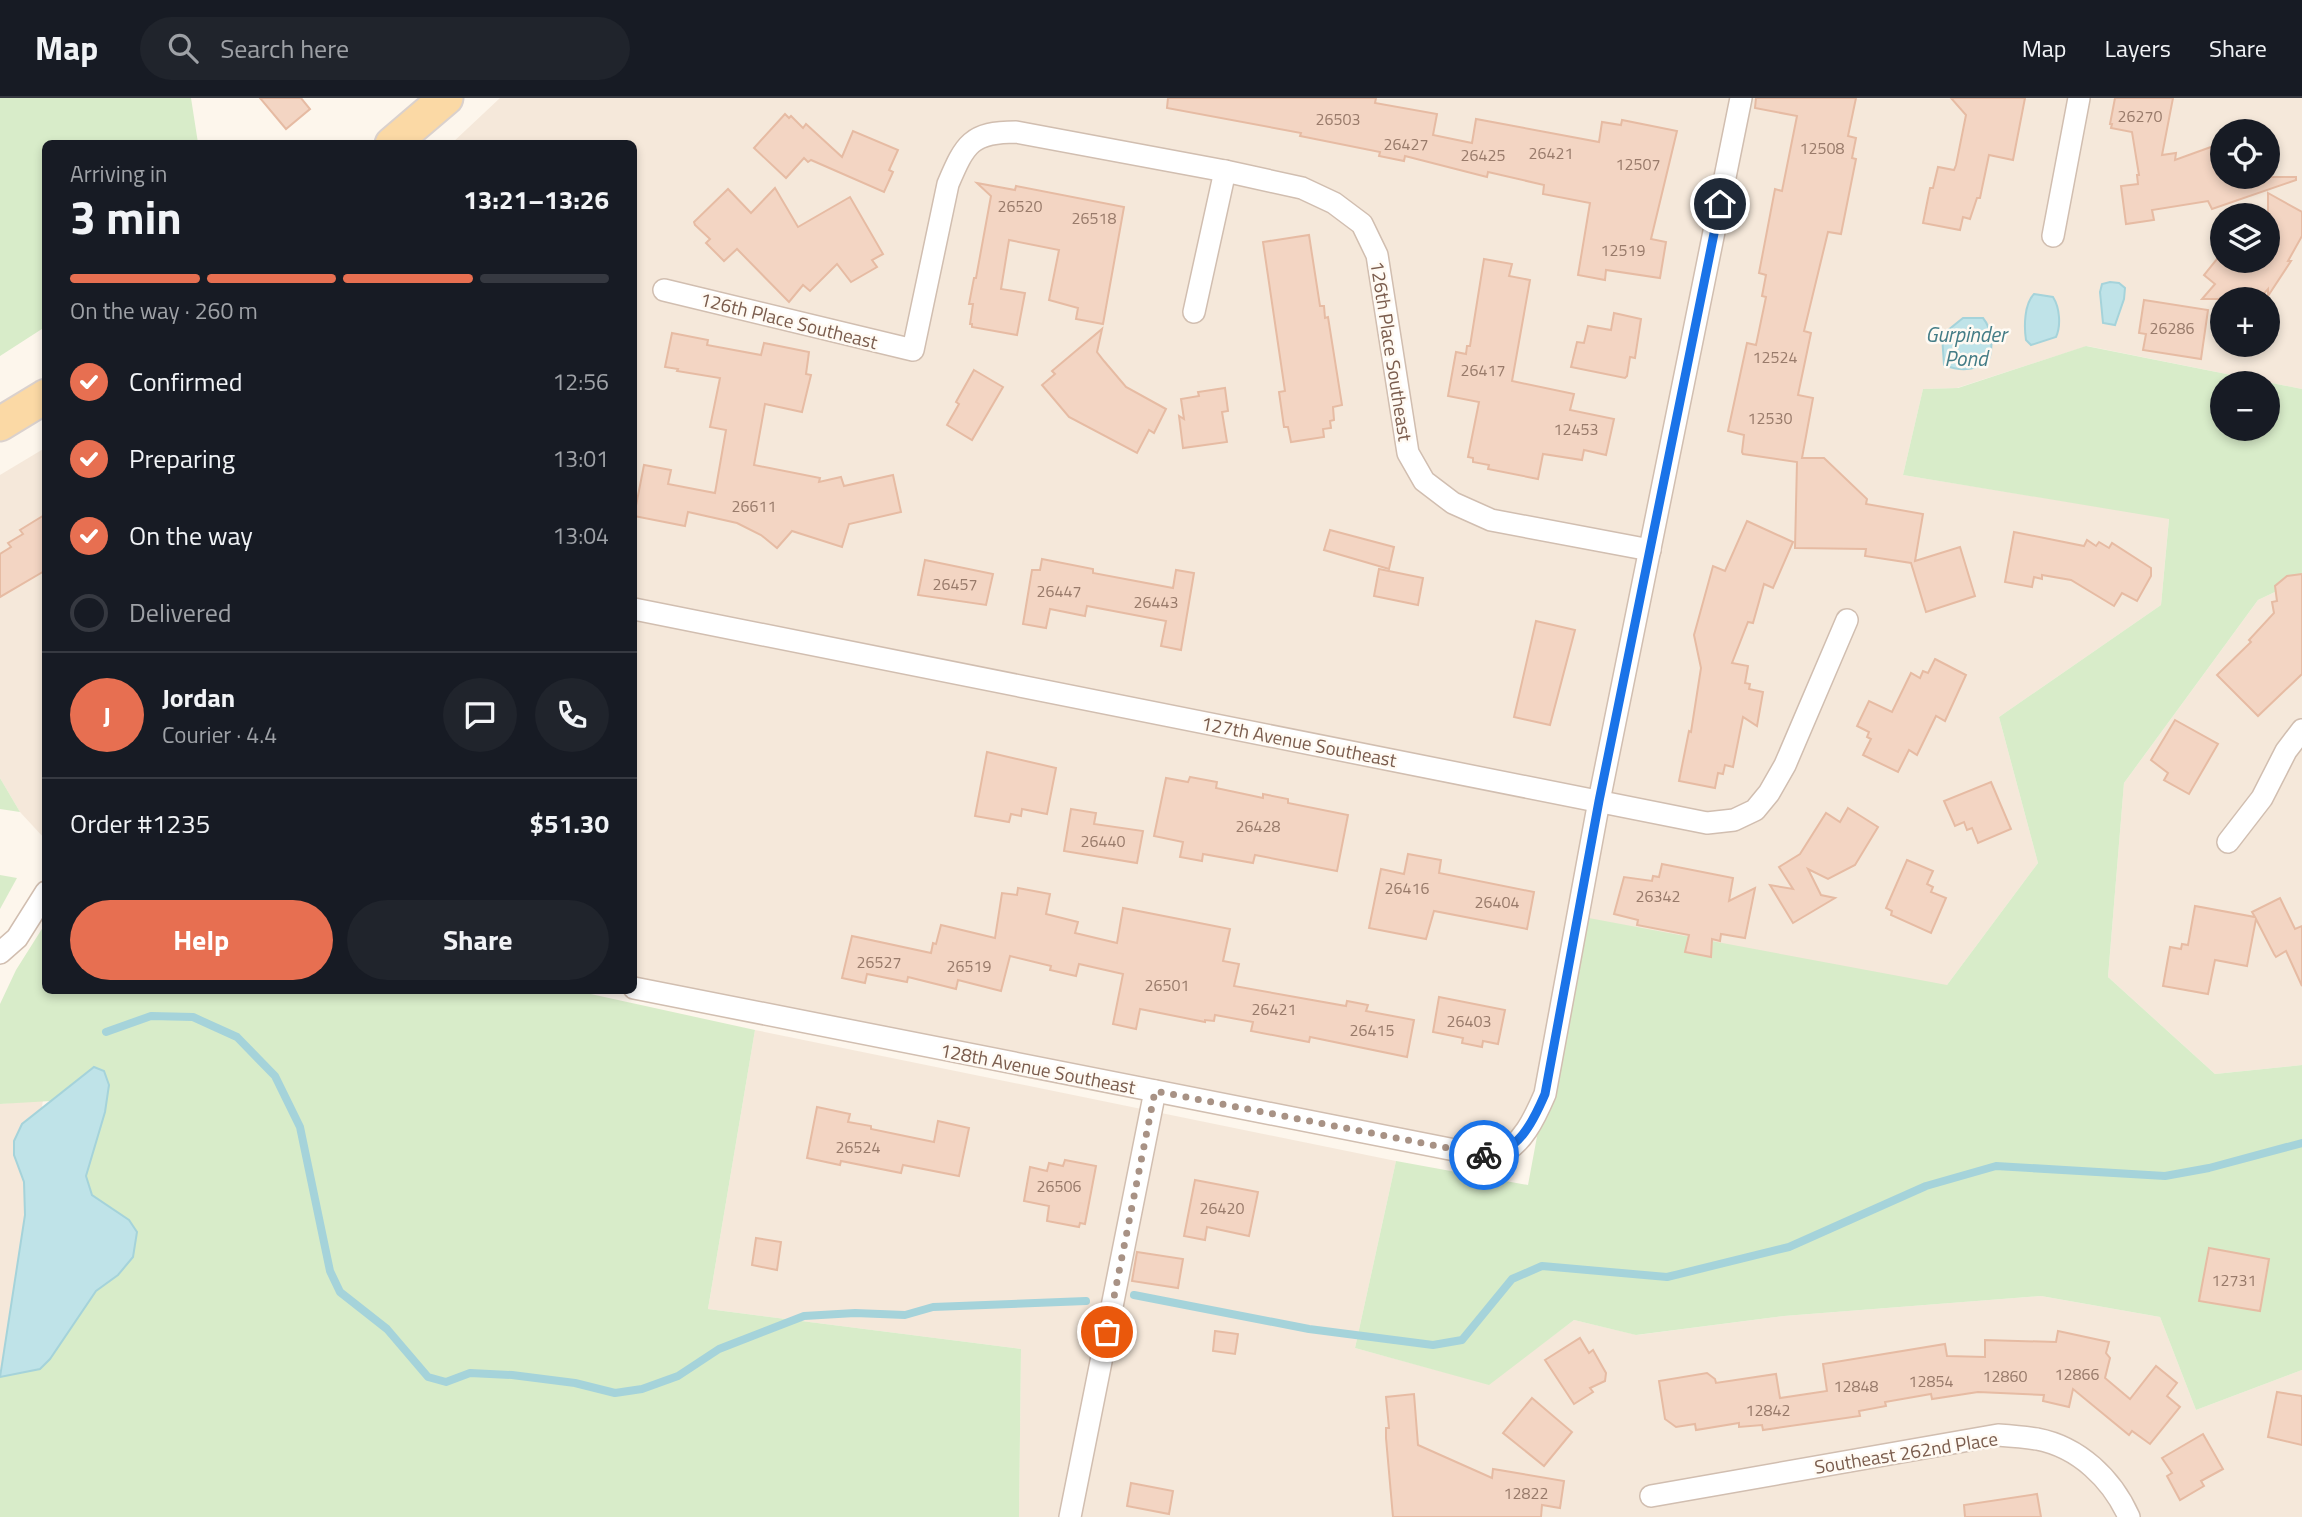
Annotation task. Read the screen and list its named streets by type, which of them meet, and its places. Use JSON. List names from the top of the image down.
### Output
{
  "streets": {
    "street": [
      "126th Place Southeast",
      "127th Avenue Southeast",
      "128th Avenue Southeast",
      "Southeast 262nd Place"
    ]
  },
  "crossings": [
    ["127th Avenue Southeast", "128th Avenue Southeast"]
  ],
  "water": ["Gurpinder Pond"],
  "house_numbers": [
    "26270",
    "26503",
    "26427",
    "12508",
    "26421",
    "26425",
    "12507",
    "26520",
    "26518",
    "12519",
    "26286",
    "12524",
    "26417",
    "12530",
    "12453",
    "26611",
    "26457",
    "26447",
    "26443",
    "26428",
    "26440",
    "26416",
    "26342",
    "26404",
    "26527",
    "26519",
    "26501",
    "26421",
    "26403",
    "26415",
    "26524",
    "26506",
    "26420",
    "12731",
    "12866",
    "12860",
    "12854",
    "12848",
    "12842",
    "12822"
  ],
  "page": {
    "header": "Map",
    "search": "Search here",
    "nav": ["Map", "Layers", "Share"],
    "map_buttons": ["+", "−"],
    "heading": ["3 min", "Arriving in", "13:21–13:26"],
    "panel": [
      "Jordan",
      "Courier · 4.4",
      "Order #1235",
      "$51.30"
    ],
    "bar": "On the way · 260 m",
    "list": [
      ["Confirmed", "12:56"],
      ["Preparing", "13:01"],
      ["On the way", "13:04"],
      "Delivered"
    ],
    "round": "J",
    "buttons": ["Help", "Share"]
  }
}
